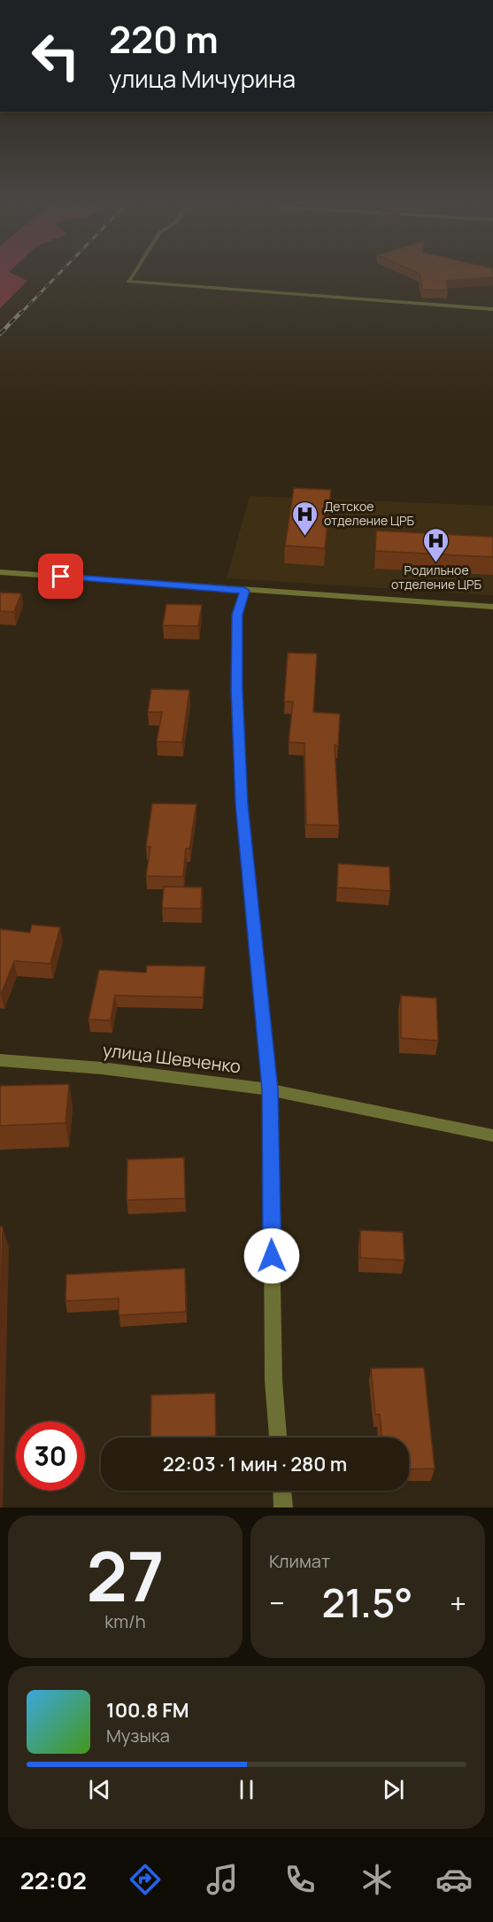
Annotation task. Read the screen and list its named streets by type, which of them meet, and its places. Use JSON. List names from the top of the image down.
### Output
{
  "streets": {
    "street": ["улица Шевченко"]
  },
  "places": {
    "hospital": ["Детское отделение ЦРБ", "Родильное отделение ЦРБ"]
  },
  "page": {
    "turn": ["220 m", "улица Мичурина"],
    "limit": "30",
    "trip": "22:03 · 1 мин · 280 m",
    "tile": [
      ["27", "km/h"],
      "Климат"
    ],
    "heat": ["−", "21.5°", "+"],
    "song": ["100.8 FM", "Музыка"],
    "tabs": "22:02"
  }
}
